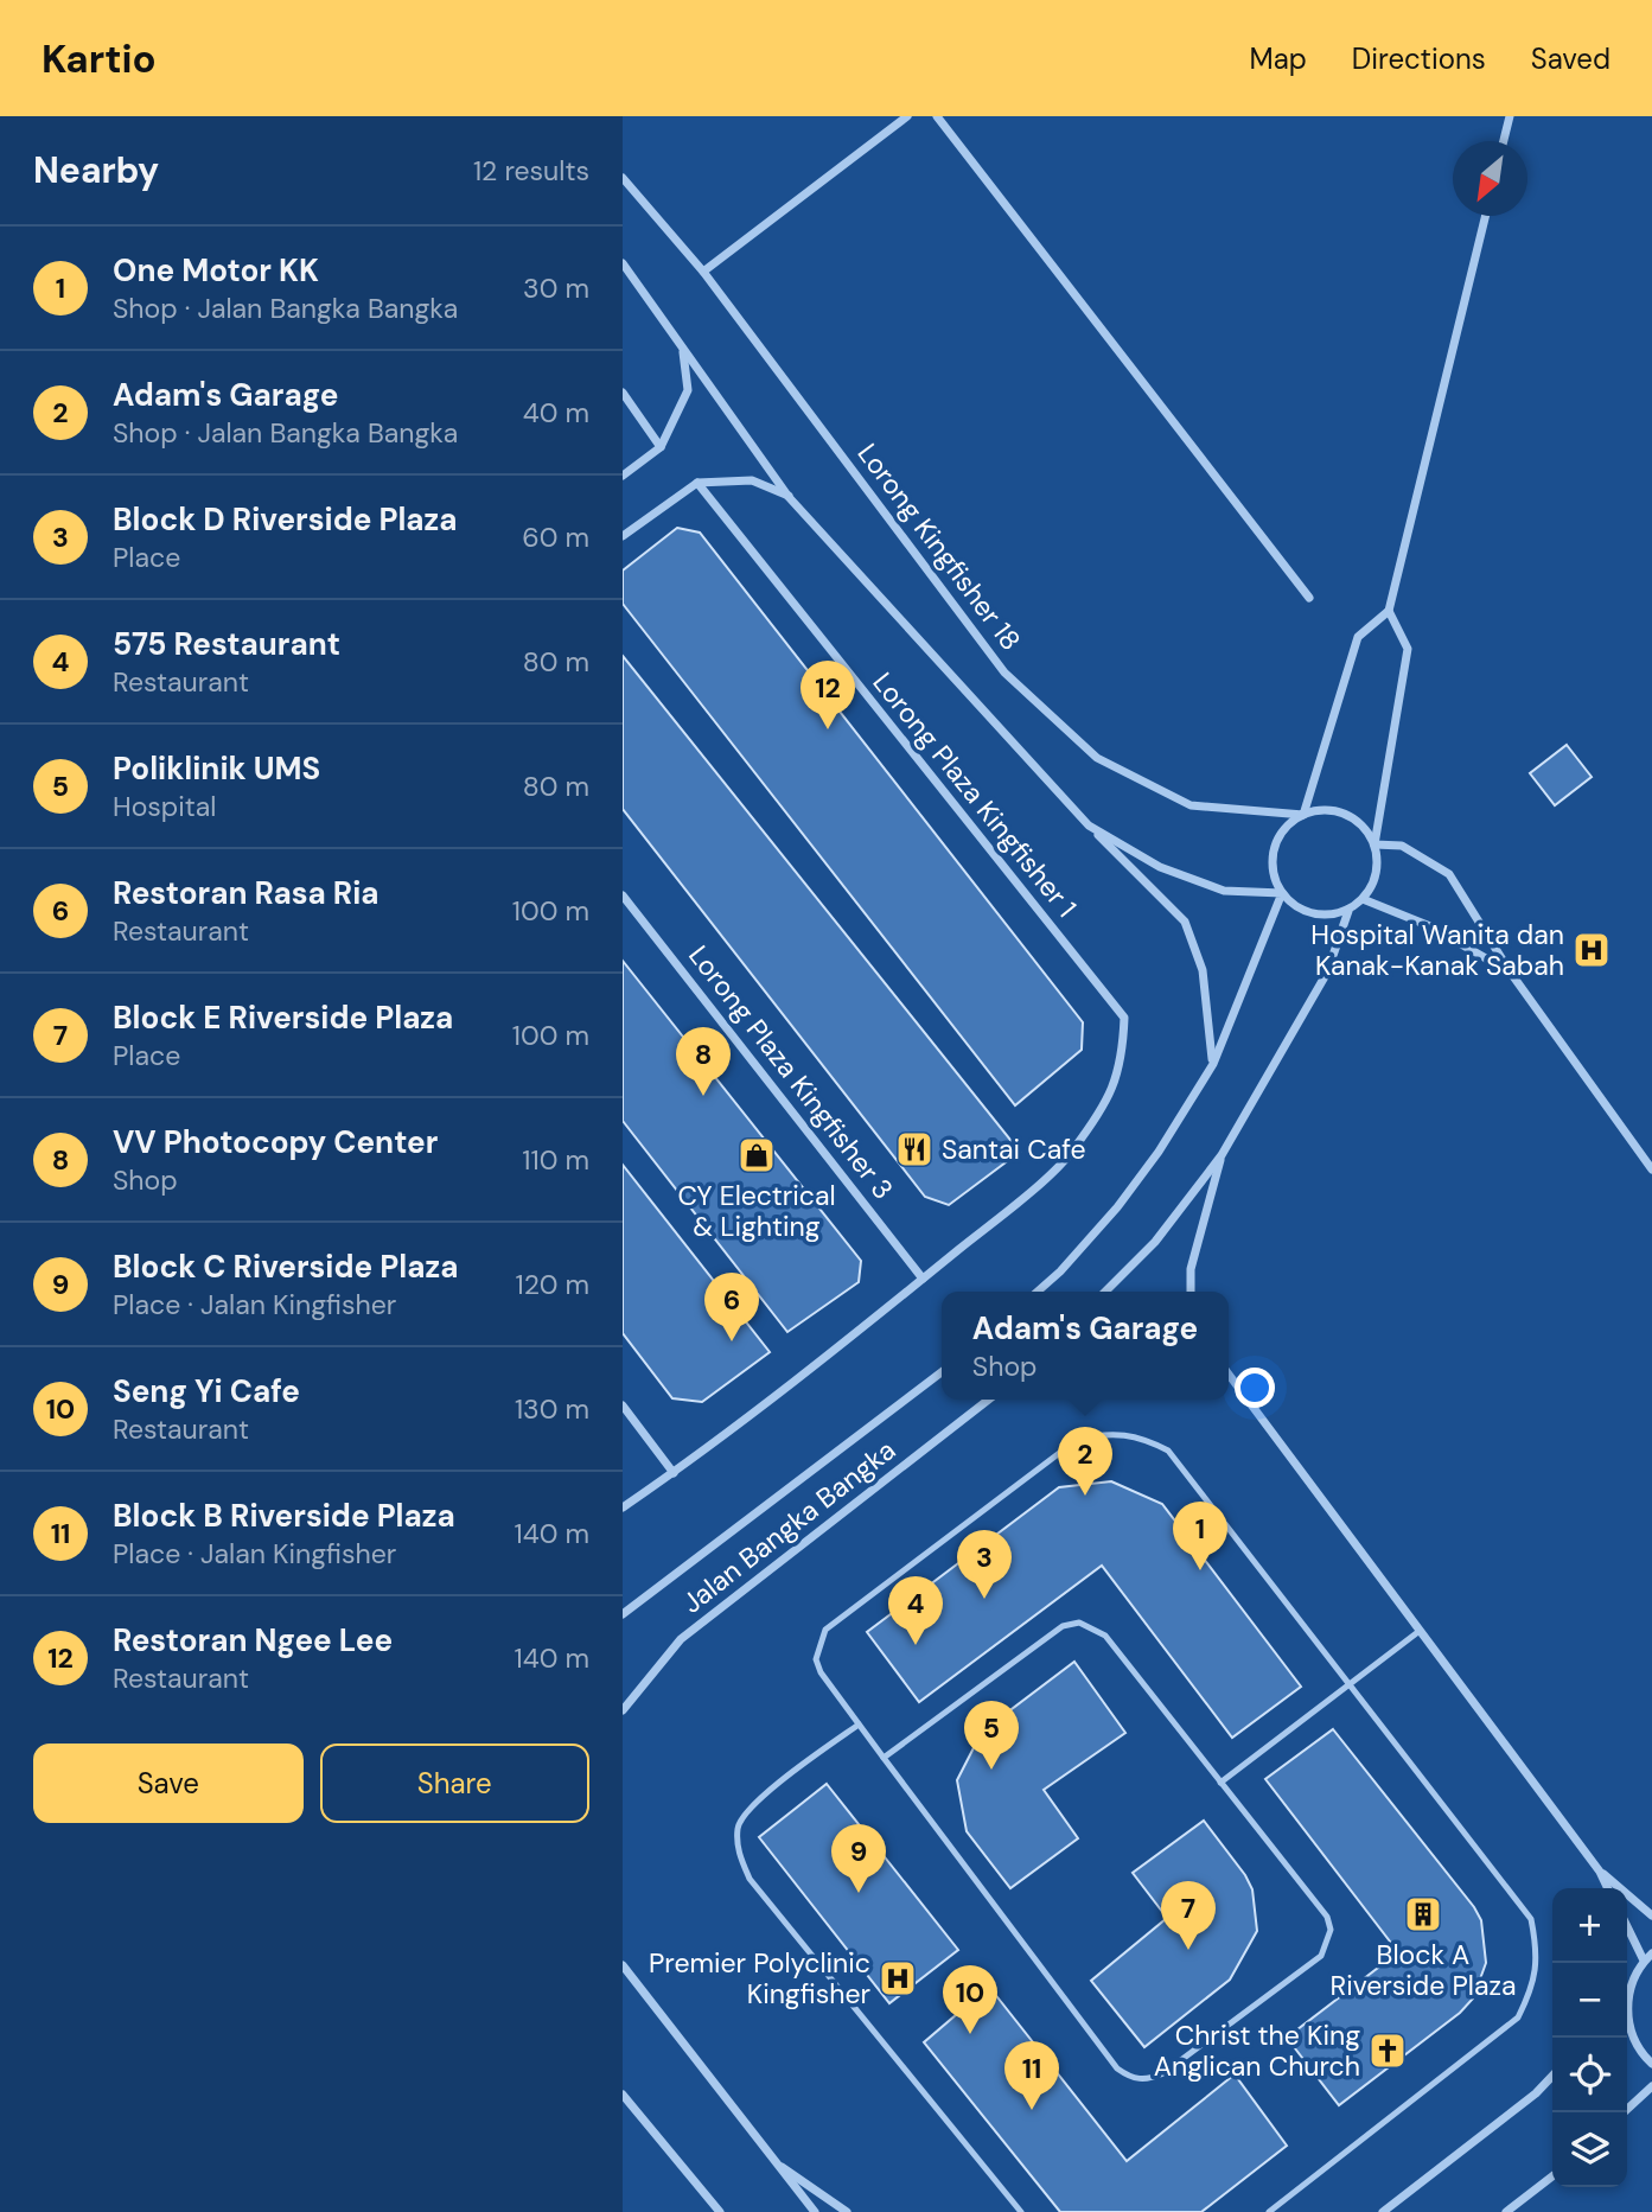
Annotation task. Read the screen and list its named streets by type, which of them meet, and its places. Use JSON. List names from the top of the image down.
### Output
{
  "streets": {
    "street": [
      "Lorong Kingfisher 18",
      "Lorong Plaza Kingfisher 1",
      "Lorong Plaza Kingfisher 3",
      "Jalan Bangka Bangka"
    ]
  },
  "crossings": [
    ["Lorong Plaza Kingfisher 1", "Lorong Plaza Kingfisher 3"]
  ],
  "places": {
    "hospital": ["Hospital Wanita dan Kanak-Kanak Sabah", "Premier Polyclinic Kingfisher"],
    "restaurant": ["Santai Cafe"],
    "shop": ["CY Electrical & Lighting"],
    "building": ["Block A Riverside Plaza"],
    "church": ["Christ the King Anglican Church"]
  },
  "north": "bottom left",
  "page": {
    "header": "Kartio",
    "nav": ["Map", "Directions", "Saved"],
    "heading": ["Nearby", "12 results"],
    "list": [
      {
        "mark": "1",
        "name": "One Motor KK",
        "note": "Shop · Jalan Bangka Bangka",
        "value": "30 m"
      },
      {
        "mark": "2",
        "name": "Adam's Garage",
        "note": "Shop · Jalan Bangka Bangka",
        "value": "40 m"
      },
      {
        "mark": "3",
        "name": "Block D Riverside Plaza",
        "note": "Place",
        "value": "60 m"
      },
      {
        "mark": "4",
        "name": "575 Restaurant",
        "note": "Restaurant",
        "value": "80 m"
      },
      {
        "mark": "5",
        "name": "Poliklinik UMS",
        "note": "Hospital",
        "value": "80 m"
      },
      {
        "mark": "6",
        "name": "Restoran Rasa Ria",
        "note": "Restaurant",
        "value": "100 m"
      },
      {
        "mark": "7",
        "name": "Block E Riverside Plaza",
        "note": "Place",
        "value": "100 m"
      },
      {
        "mark": "8",
        "name": "VV Photocopy Center",
        "note": "Shop",
        "value": "110 m"
      },
      {
        "mark": "9",
        "name": "Block C Riverside Plaza",
        "note": "Place · Jalan Kingfisher",
        "value": "120 m"
      },
      {
        "mark": "10",
        "name": "Seng Yi Cafe",
        "note": "Restaurant",
        "value": "130 m"
      },
      {
        "mark": "11",
        "name": "Block B Riverside Plaza",
        "note": "Place · Jalan Kingfisher",
        "value": "140 m"
      },
      {
        "mark": "12",
        "name": "Restoran Ngee Lee",
        "note": "Restaurant",
        "value": "140 m"
      }
    ],
    "pins": [
      "12",
      "8",
      "6",
      "2",
      "1",
      "3",
      "4",
      "5",
      "9",
      "7",
      "10",
      "11"
    ],
    "popup": ["Adam's Garage", "Shop"],
    "buttons": ["Save", "Share"],
    "map_buttons": ["+", "−"]
  }
}
